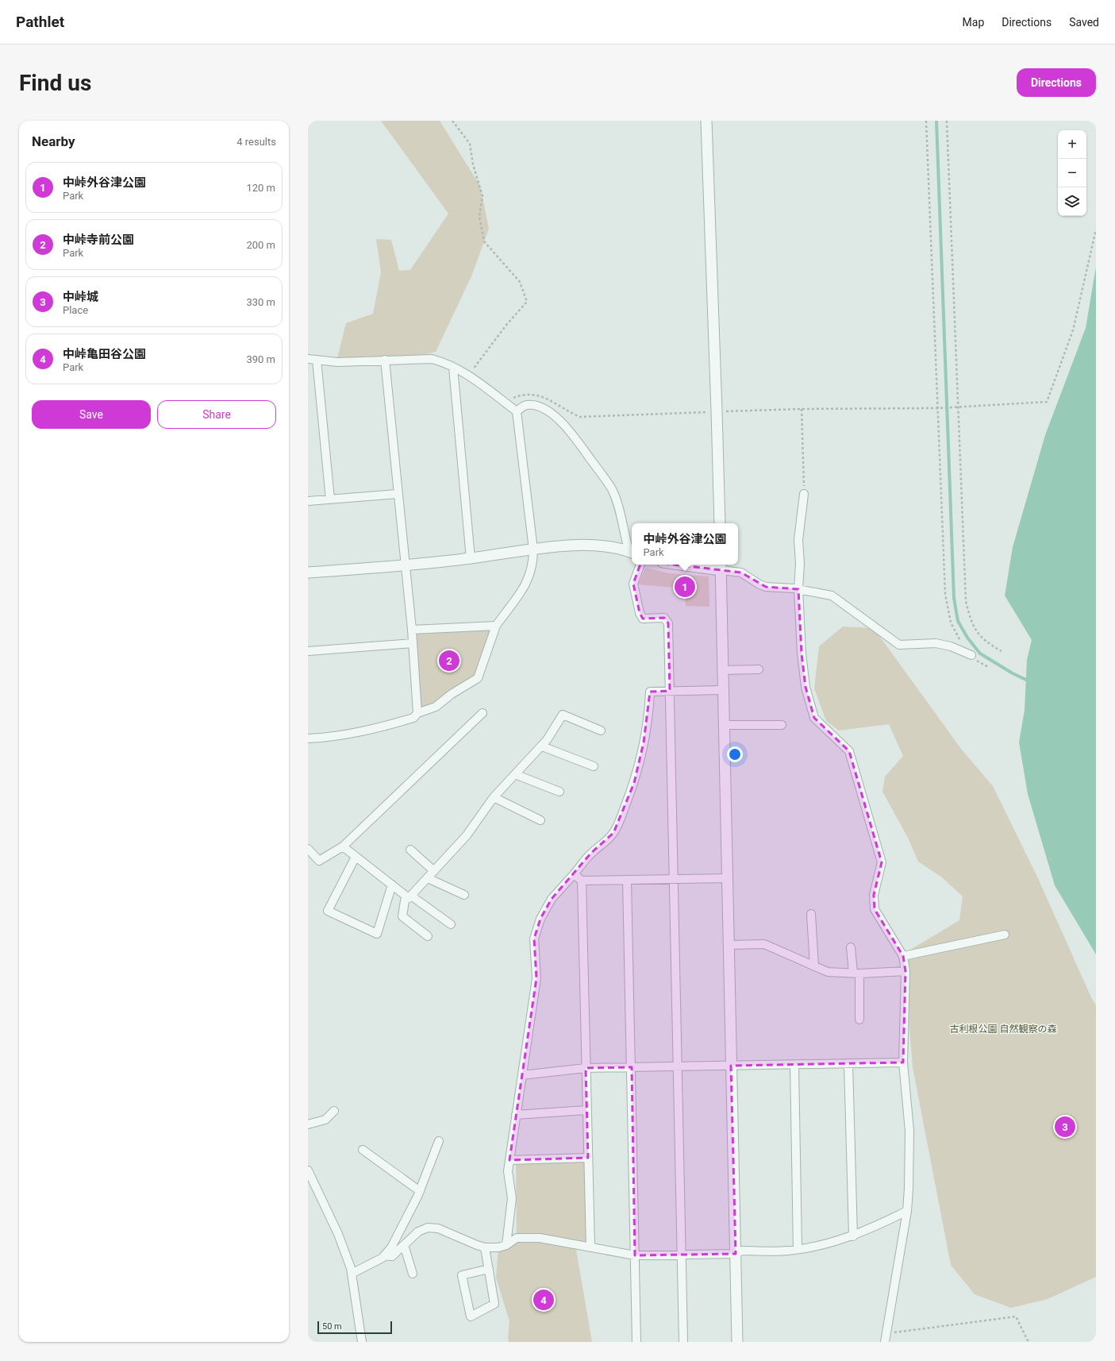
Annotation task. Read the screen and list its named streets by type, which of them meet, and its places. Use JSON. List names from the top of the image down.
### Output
{
  "parks": ["古利根公園 自然観察の森"],
  "scale_bar": "50 m",
  "page": {
    "header": "Pathlet",
    "nav": ["Map", "Directions", "Saved"],
    "buttons": [
      "Directions",
      ["Save", "Share"]
    ],
    "title": "Find us",
    "heading": ["Nearby", "4 results"],
    "map_buttons": ["+", "−"],
    "list": [
      {
        "mark": "1",
        "name": "中峠外谷津公園",
        "note": "Park",
        "value": "120 m"
      },
      {
        "mark": "2",
        "name": "中峠寺前公園",
        "note": "Park",
        "value": "200 m"
      },
      {
        "mark": "3",
        "name": "中峠城",
        "note": "Place",
        "value": "330 m"
      },
      {
        "mark": "4",
        "name": "中峠亀田谷公園",
        "note": "Park",
        "value": "390 m"
      }
    ],
    "popup": ["中峠外谷津公園", "Park"],
    "pins": [
      "1",
      "2",
      "3",
      "4"
    ],
    "scale": "50 m"
  }
}
